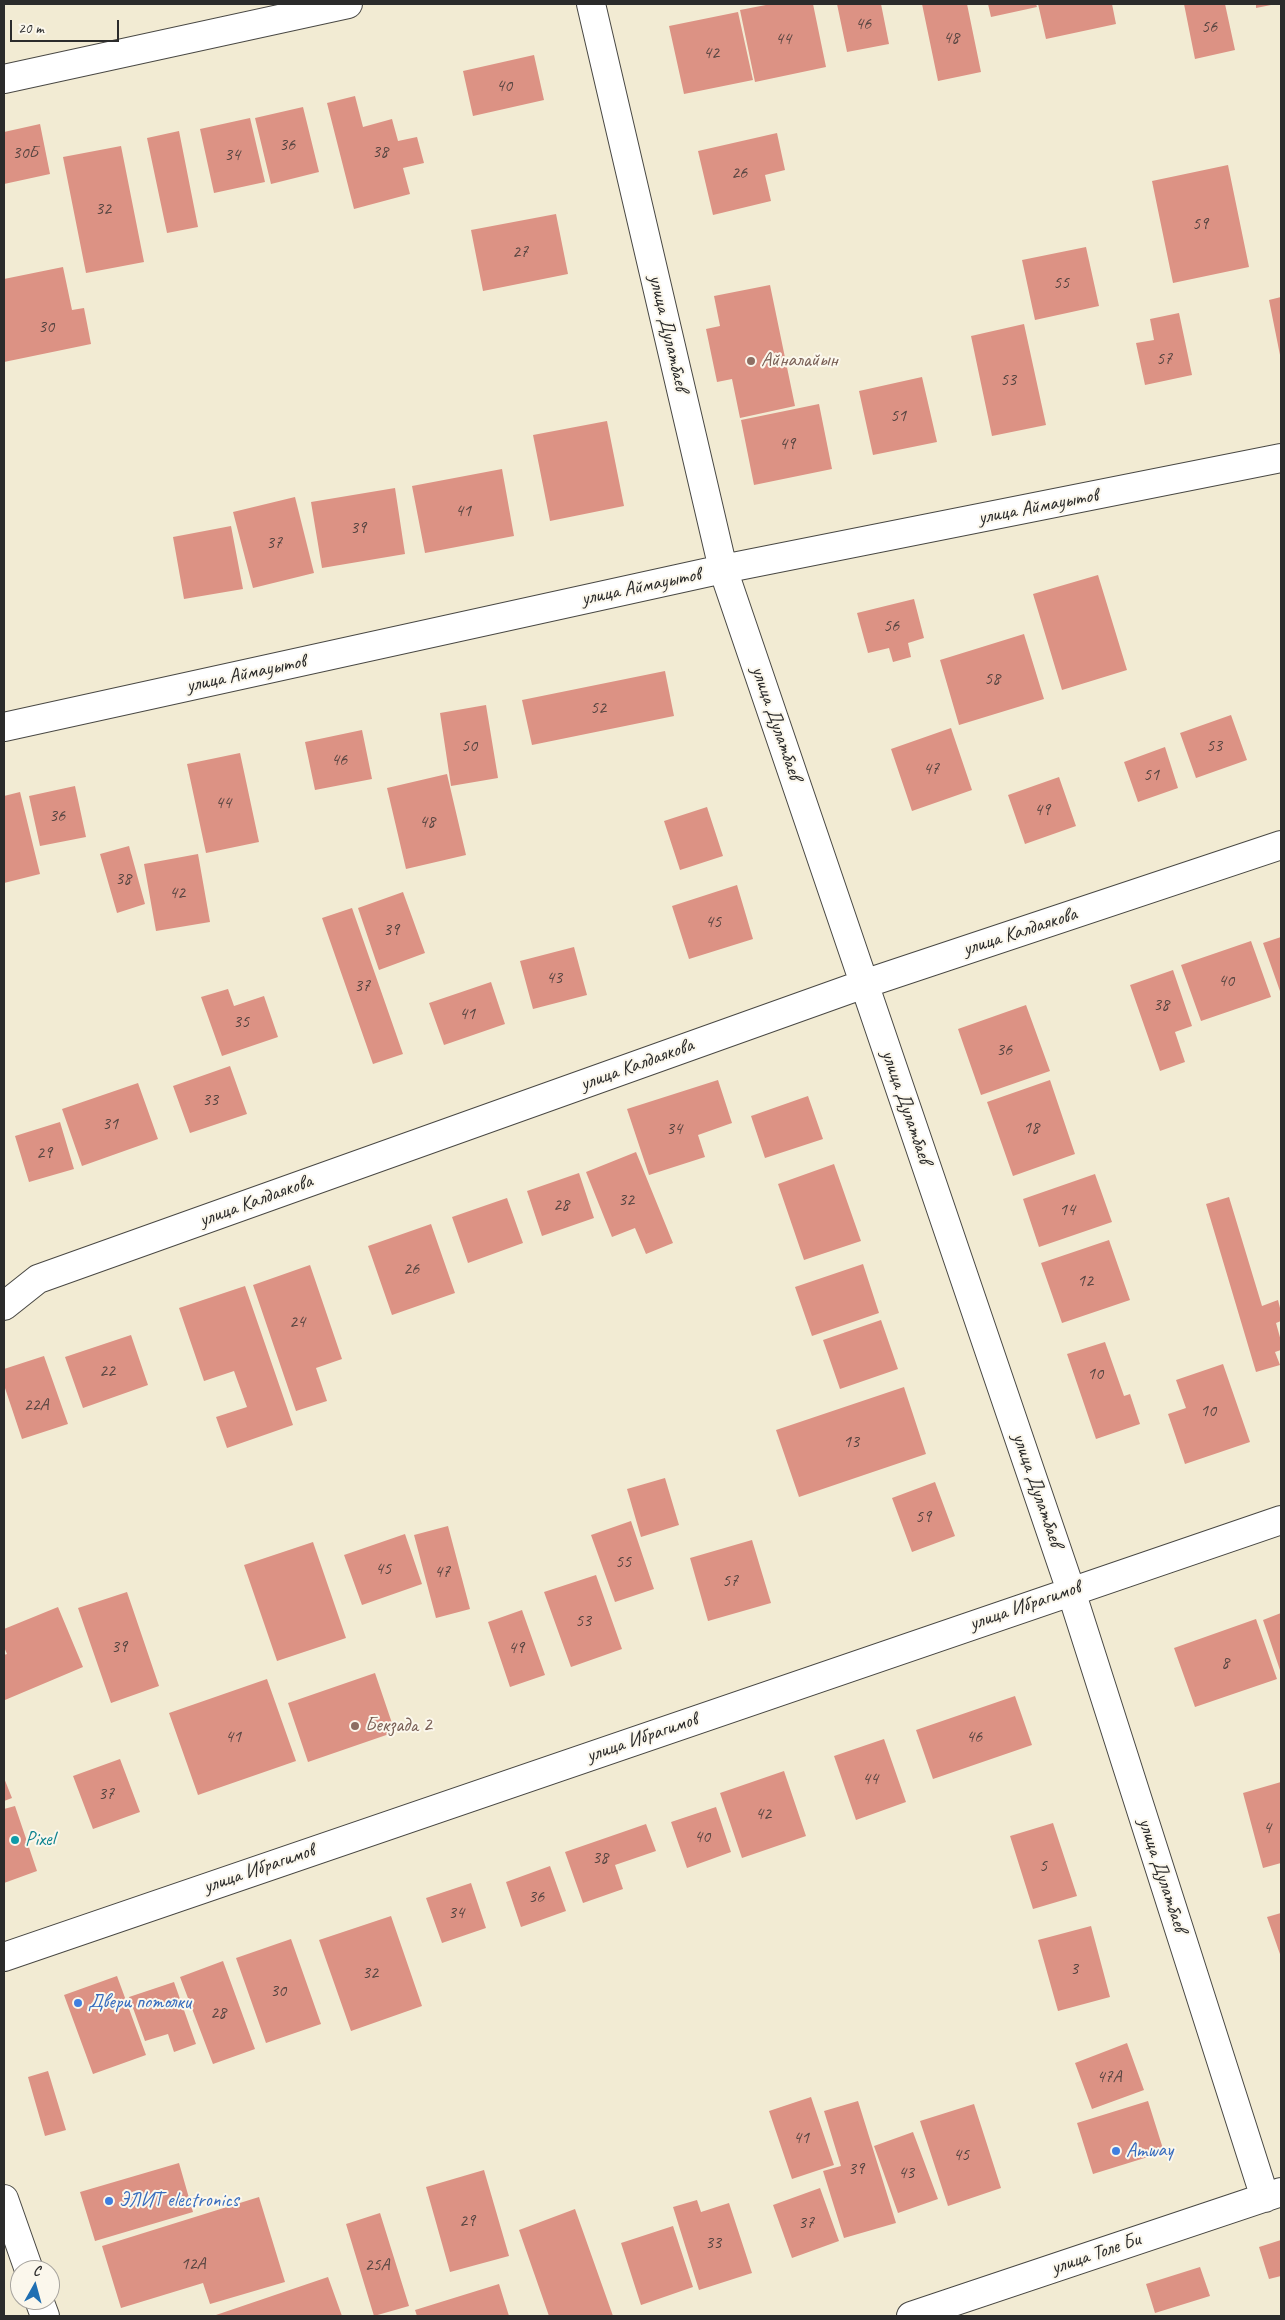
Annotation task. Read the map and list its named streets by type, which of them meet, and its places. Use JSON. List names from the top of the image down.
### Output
{
  "streets": {
    "street": [
      "улица Дулатбаев",
      "улица Аймауытов",
      "улица Калдаякова",
      "улица Ибрагимов",
      "улица Толе Би"
    ]
  },
  "crossings": [
    ["улица Дулатбаев", "улица Аймауытов"],
    ["улица Дулатбаев", "улица Калдаякова"],
    ["улица Дулатбаев", "улица Ибрагимов"],
    ["улица Дулатбаев", "улица Толе Би"]
  ],
  "places": [
    "Айналайын",
    "Бекзада 2",
    "Pixel",
    "Двери потолки",
    "Amway",
    "ЭЛИТ electronics"
  ],
  "house_numbers": [
    "46",
    "56",
    "48",
    "44",
    "42",
    "40",
    "36",
    "38",
    "30Б",
    "34",
    "26",
    "32",
    "59",
    "27",
    "55",
    "30",
    "57",
    "53",
    "51",
    "49",
    "41",
    "39",
    "37",
    "56",
    "58",
    "52",
    "50",
    "53",
    "46",
    "47",
    "51",
    "44",
    "49",
    "36",
    "48",
    "38",
    "42",
    "45",
    "39",
    "43",
    "40",
    "37",
    "38",
    "41",
    "35",
    "36",
    "33",
    "31",
    "18",
    "34",
    "29",
    "32",
    "28",
    "14",
    "26",
    "12",
    "24",
    "22",
    "10",
    "22А",
    "10",
    "13",
    "59",
    "55",
    "45",
    "47",
    "57",
    "53",
    "39",
    "49",
    "8",
    "41",
    "46",
    "44",
    "37",
    "42",
    "4",
    "40",
    "38",
    "5",
    "36",
    "34",
    "3",
    "32",
    "30",
    "28",
    "47А",
    "41",
    "45",
    "39",
    "43",
    "29",
    "37",
    "33",
    "12А",
    "25А"
  ],
  "scale_bar": "20 m",
  "north": "top"
}
